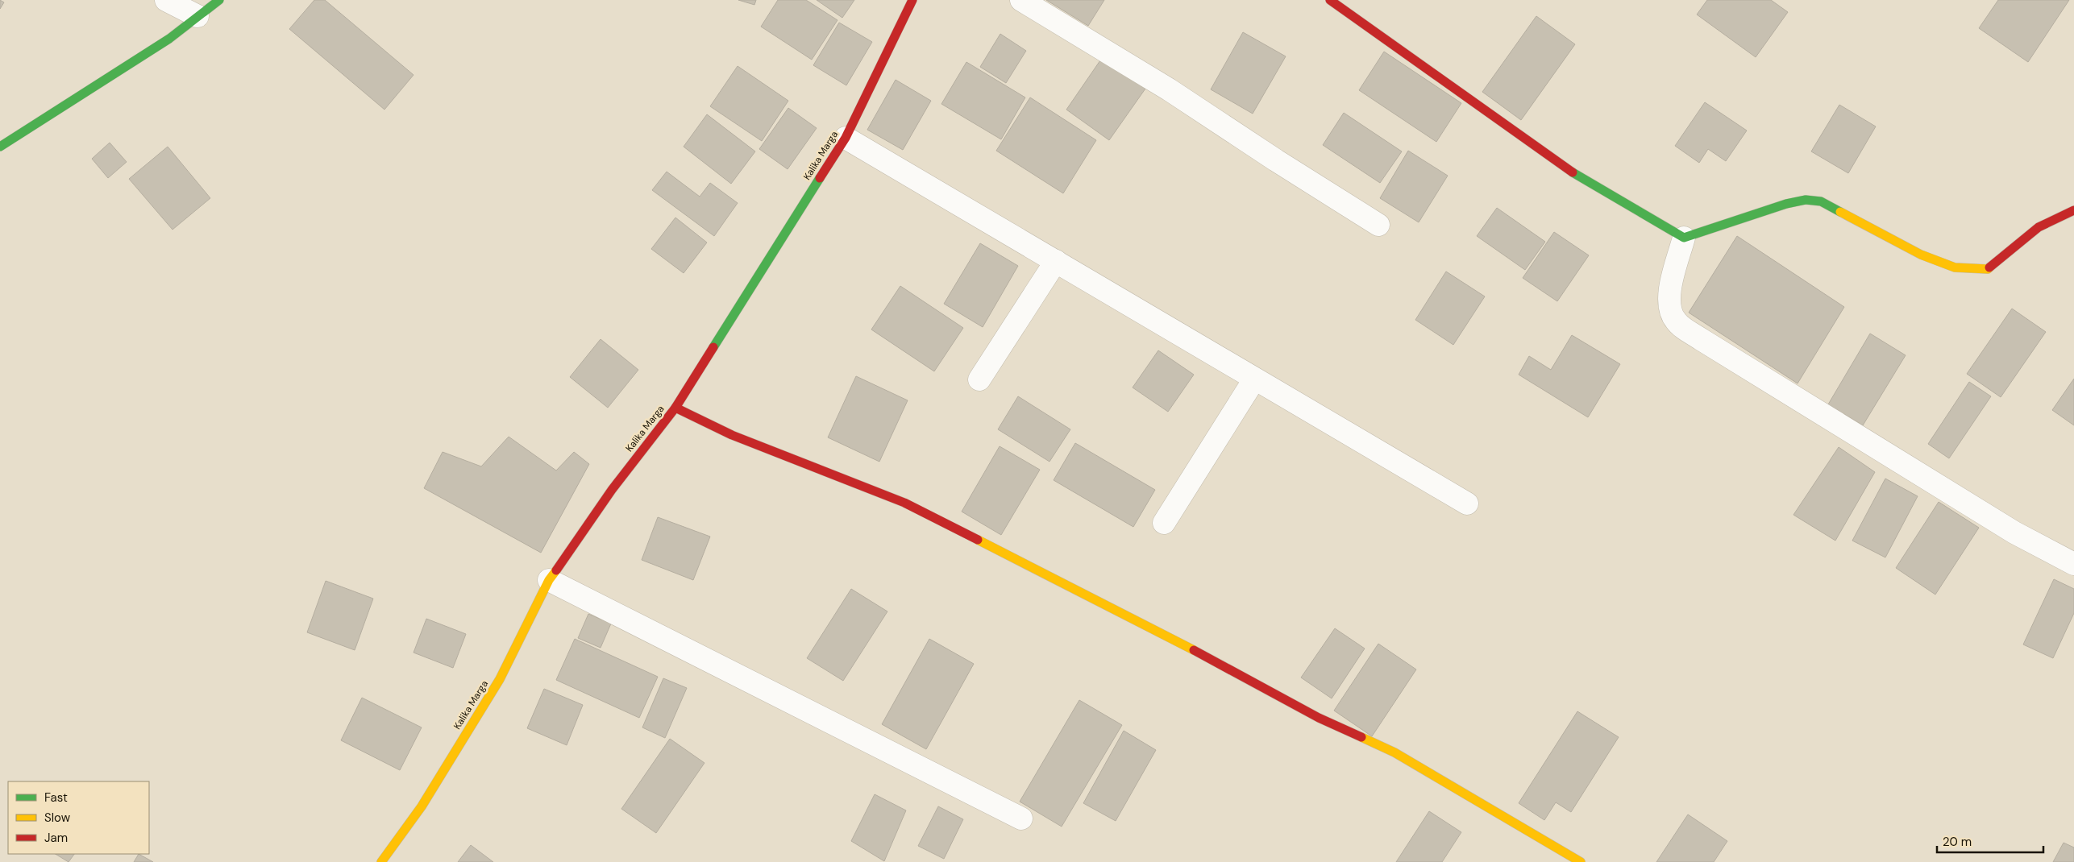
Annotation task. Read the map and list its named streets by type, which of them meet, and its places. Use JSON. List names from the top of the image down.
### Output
{
  "streets": {
    "street": ["Kalika Marga"]
  },
  "legend": ["Fast", "Slow", "Jam"],
  "scale_bar": "20 m"
}
